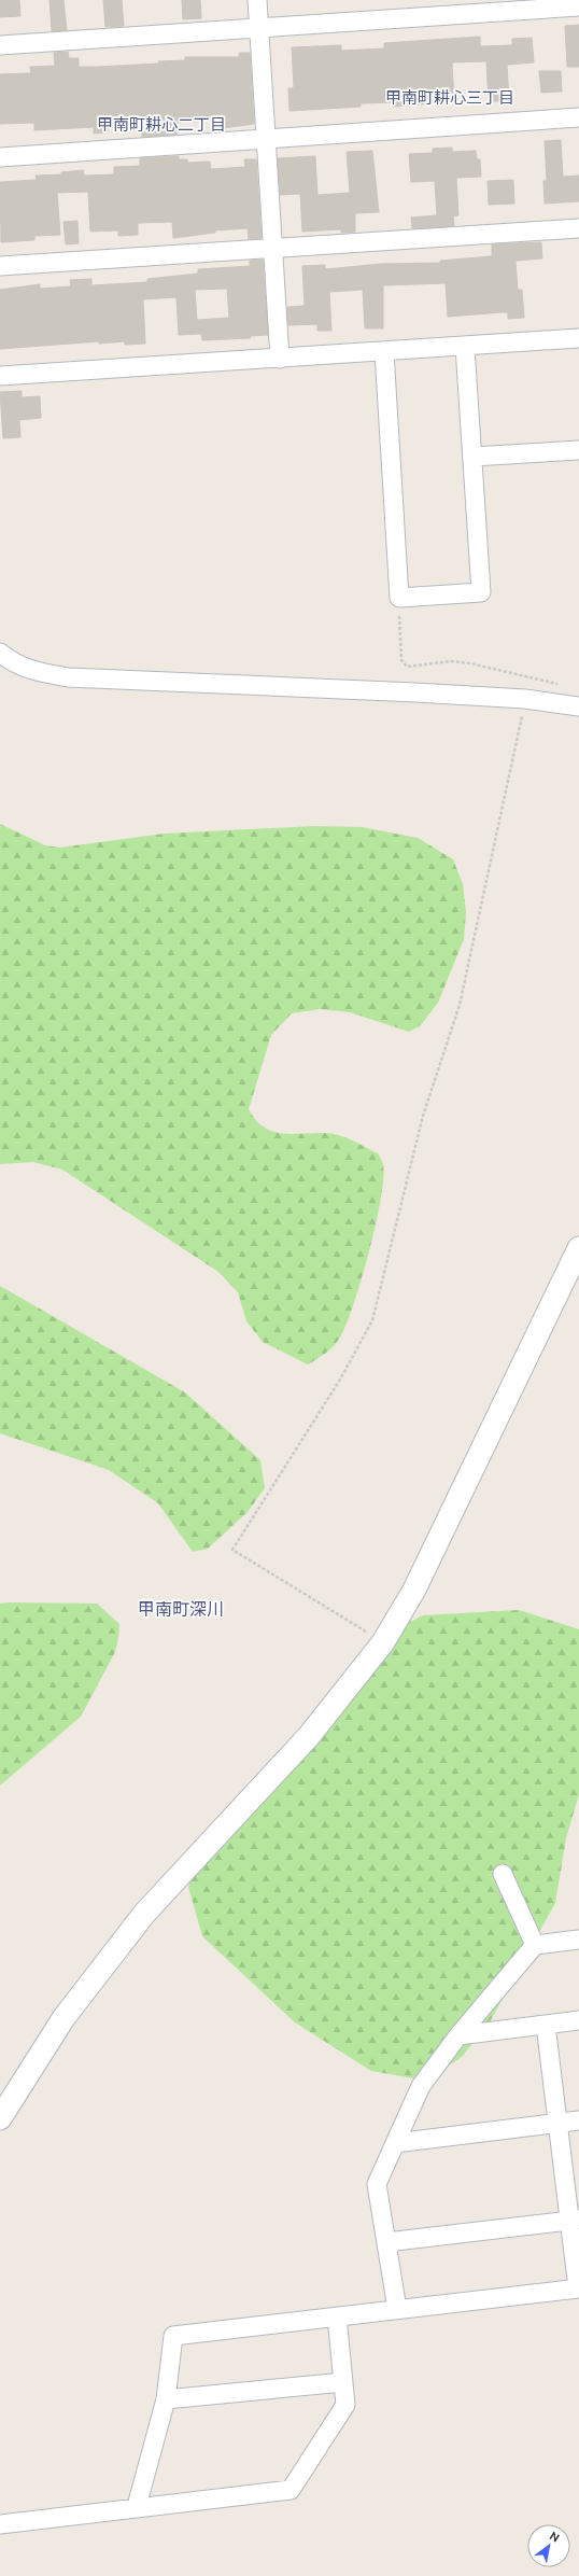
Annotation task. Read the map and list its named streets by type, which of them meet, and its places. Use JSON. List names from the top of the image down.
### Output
{
  "districts": ["甲南町耕心三丁目", "甲南町耕心二丁目", "甲南町深川"],
  "north": "top right"
}
